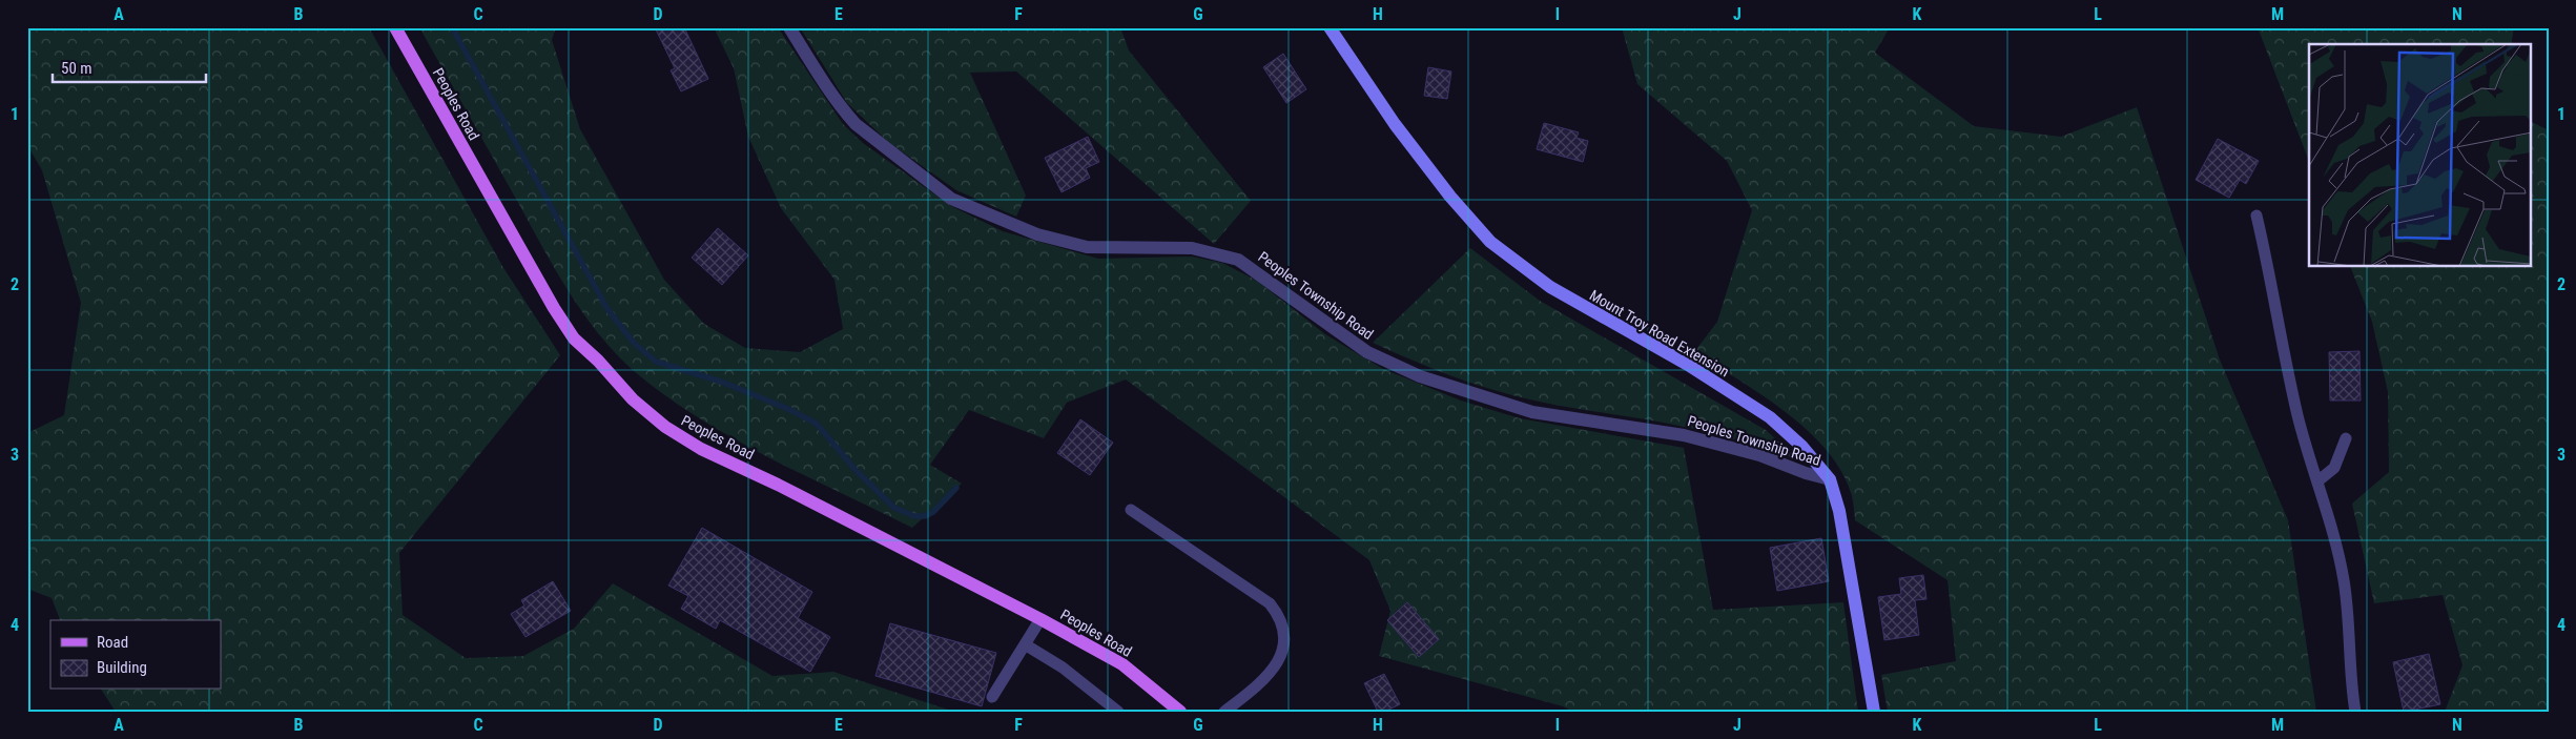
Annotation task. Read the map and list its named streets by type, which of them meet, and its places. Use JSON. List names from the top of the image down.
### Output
{
  "streets": {
    "main road": ["Peoples Road"],
    "street": ["Peoples Township Road", "Mount Troy Road Extension"]
  },
  "crossings": [
    ["Peoples Township Road", "Mount Troy Road Extension"]
  ],
  "legend": ["Road", "Building"],
  "scale_bar": "50 m",
  "grid": {
    "columns": [
      "A",
      "B",
      "C",
      "D",
      "E",
      "F",
      "G",
      "H",
      "I",
      "J",
      "K",
      "L",
      "M",
      "N"
    ],
    "rows": [
      "1",
      "2",
      "3",
      "4"
    ]
  }
}
